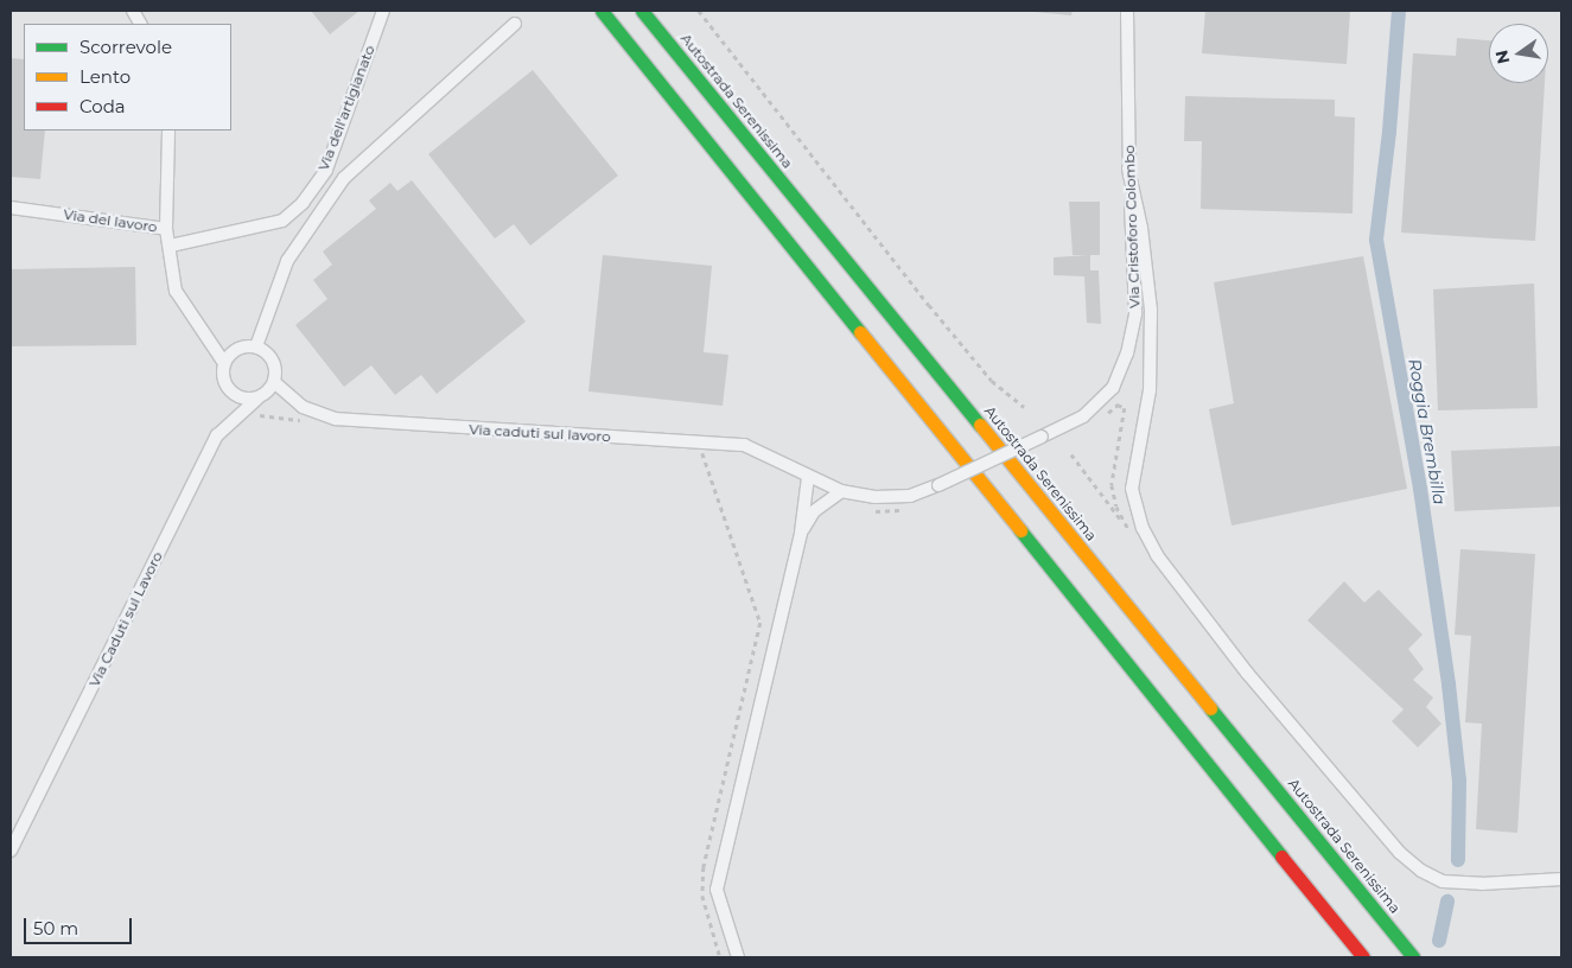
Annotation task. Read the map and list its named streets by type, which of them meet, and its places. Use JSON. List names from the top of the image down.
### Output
{
  "streets": {
    "highway": ["Autostrada Serenissima"],
    "street": [
      "Via dell'artigianato",
      "Via del lavoro",
      "Via Cristoforo Colombo",
      "Via caduti sul lavoro",
      "Via Caduti sul Lavoro"
    ]
  },
  "crossings": [
    ["Via dell'artigianato", "Via del lavoro"],
    ["Via del lavoro", "Via caduti sul lavoro"],
    ["Via del lavoro", "Via Caduti sul Lavoro"],
    ["Via Cristoforo Colombo", "Via caduti sul lavoro"],
    ["Via caduti sul lavoro", "Via Caduti sul Lavoro"]
  ],
  "water": ["Roggia Brembilla"],
  "legend": ["Scorrevole", "Lento", "Coda"],
  "scale_bar": "50 m",
  "north": "left"
}
